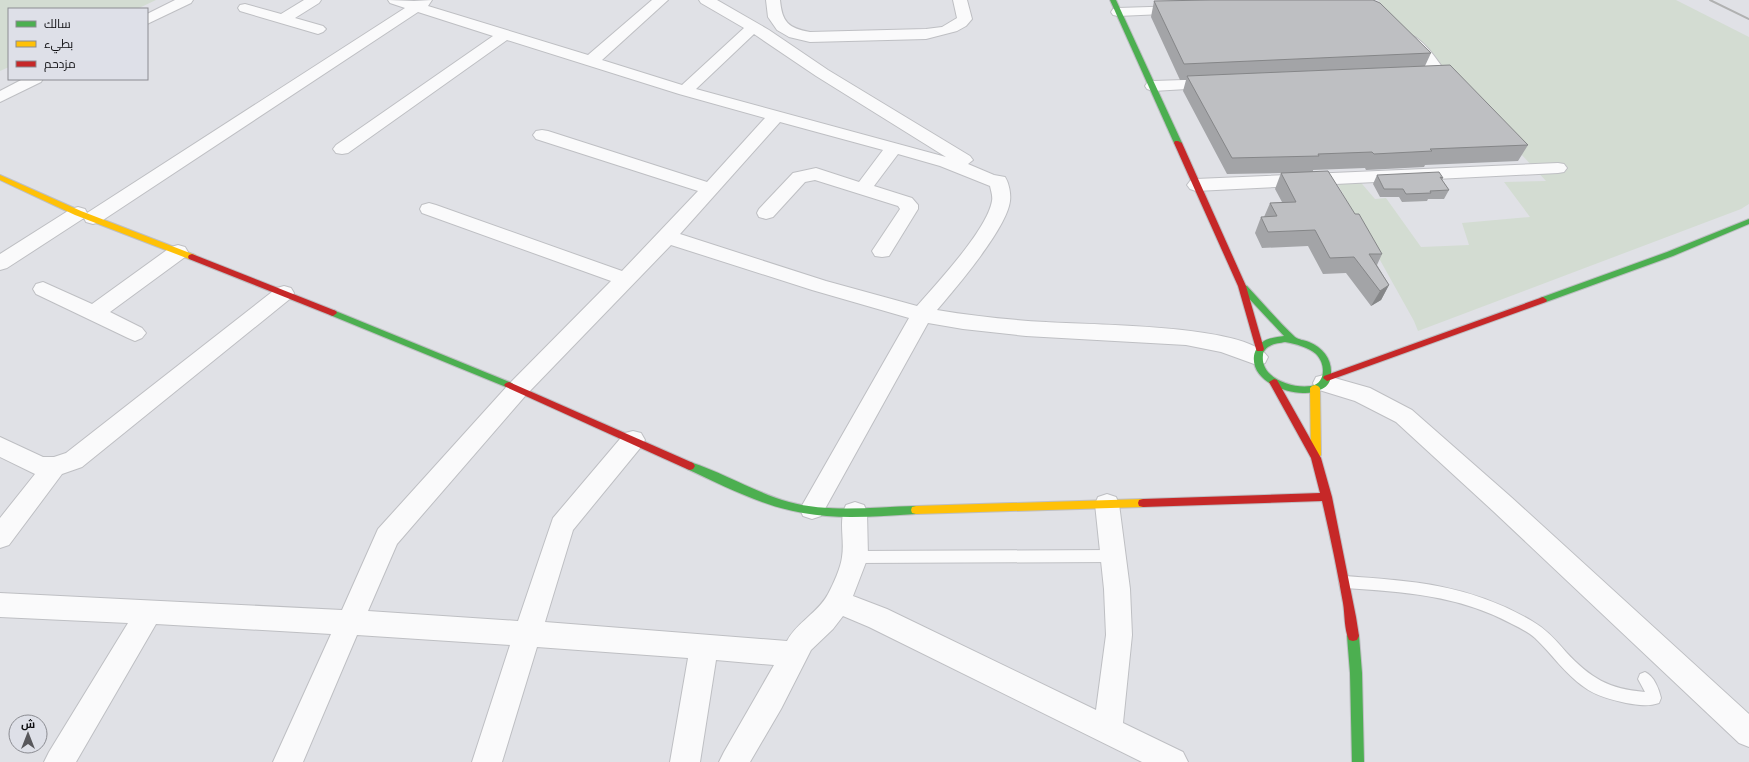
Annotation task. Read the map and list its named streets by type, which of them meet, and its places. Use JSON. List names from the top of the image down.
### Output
{
  "legend": ["سالك", "بطيء", "مزدحم"],
  "north": "top"
}
